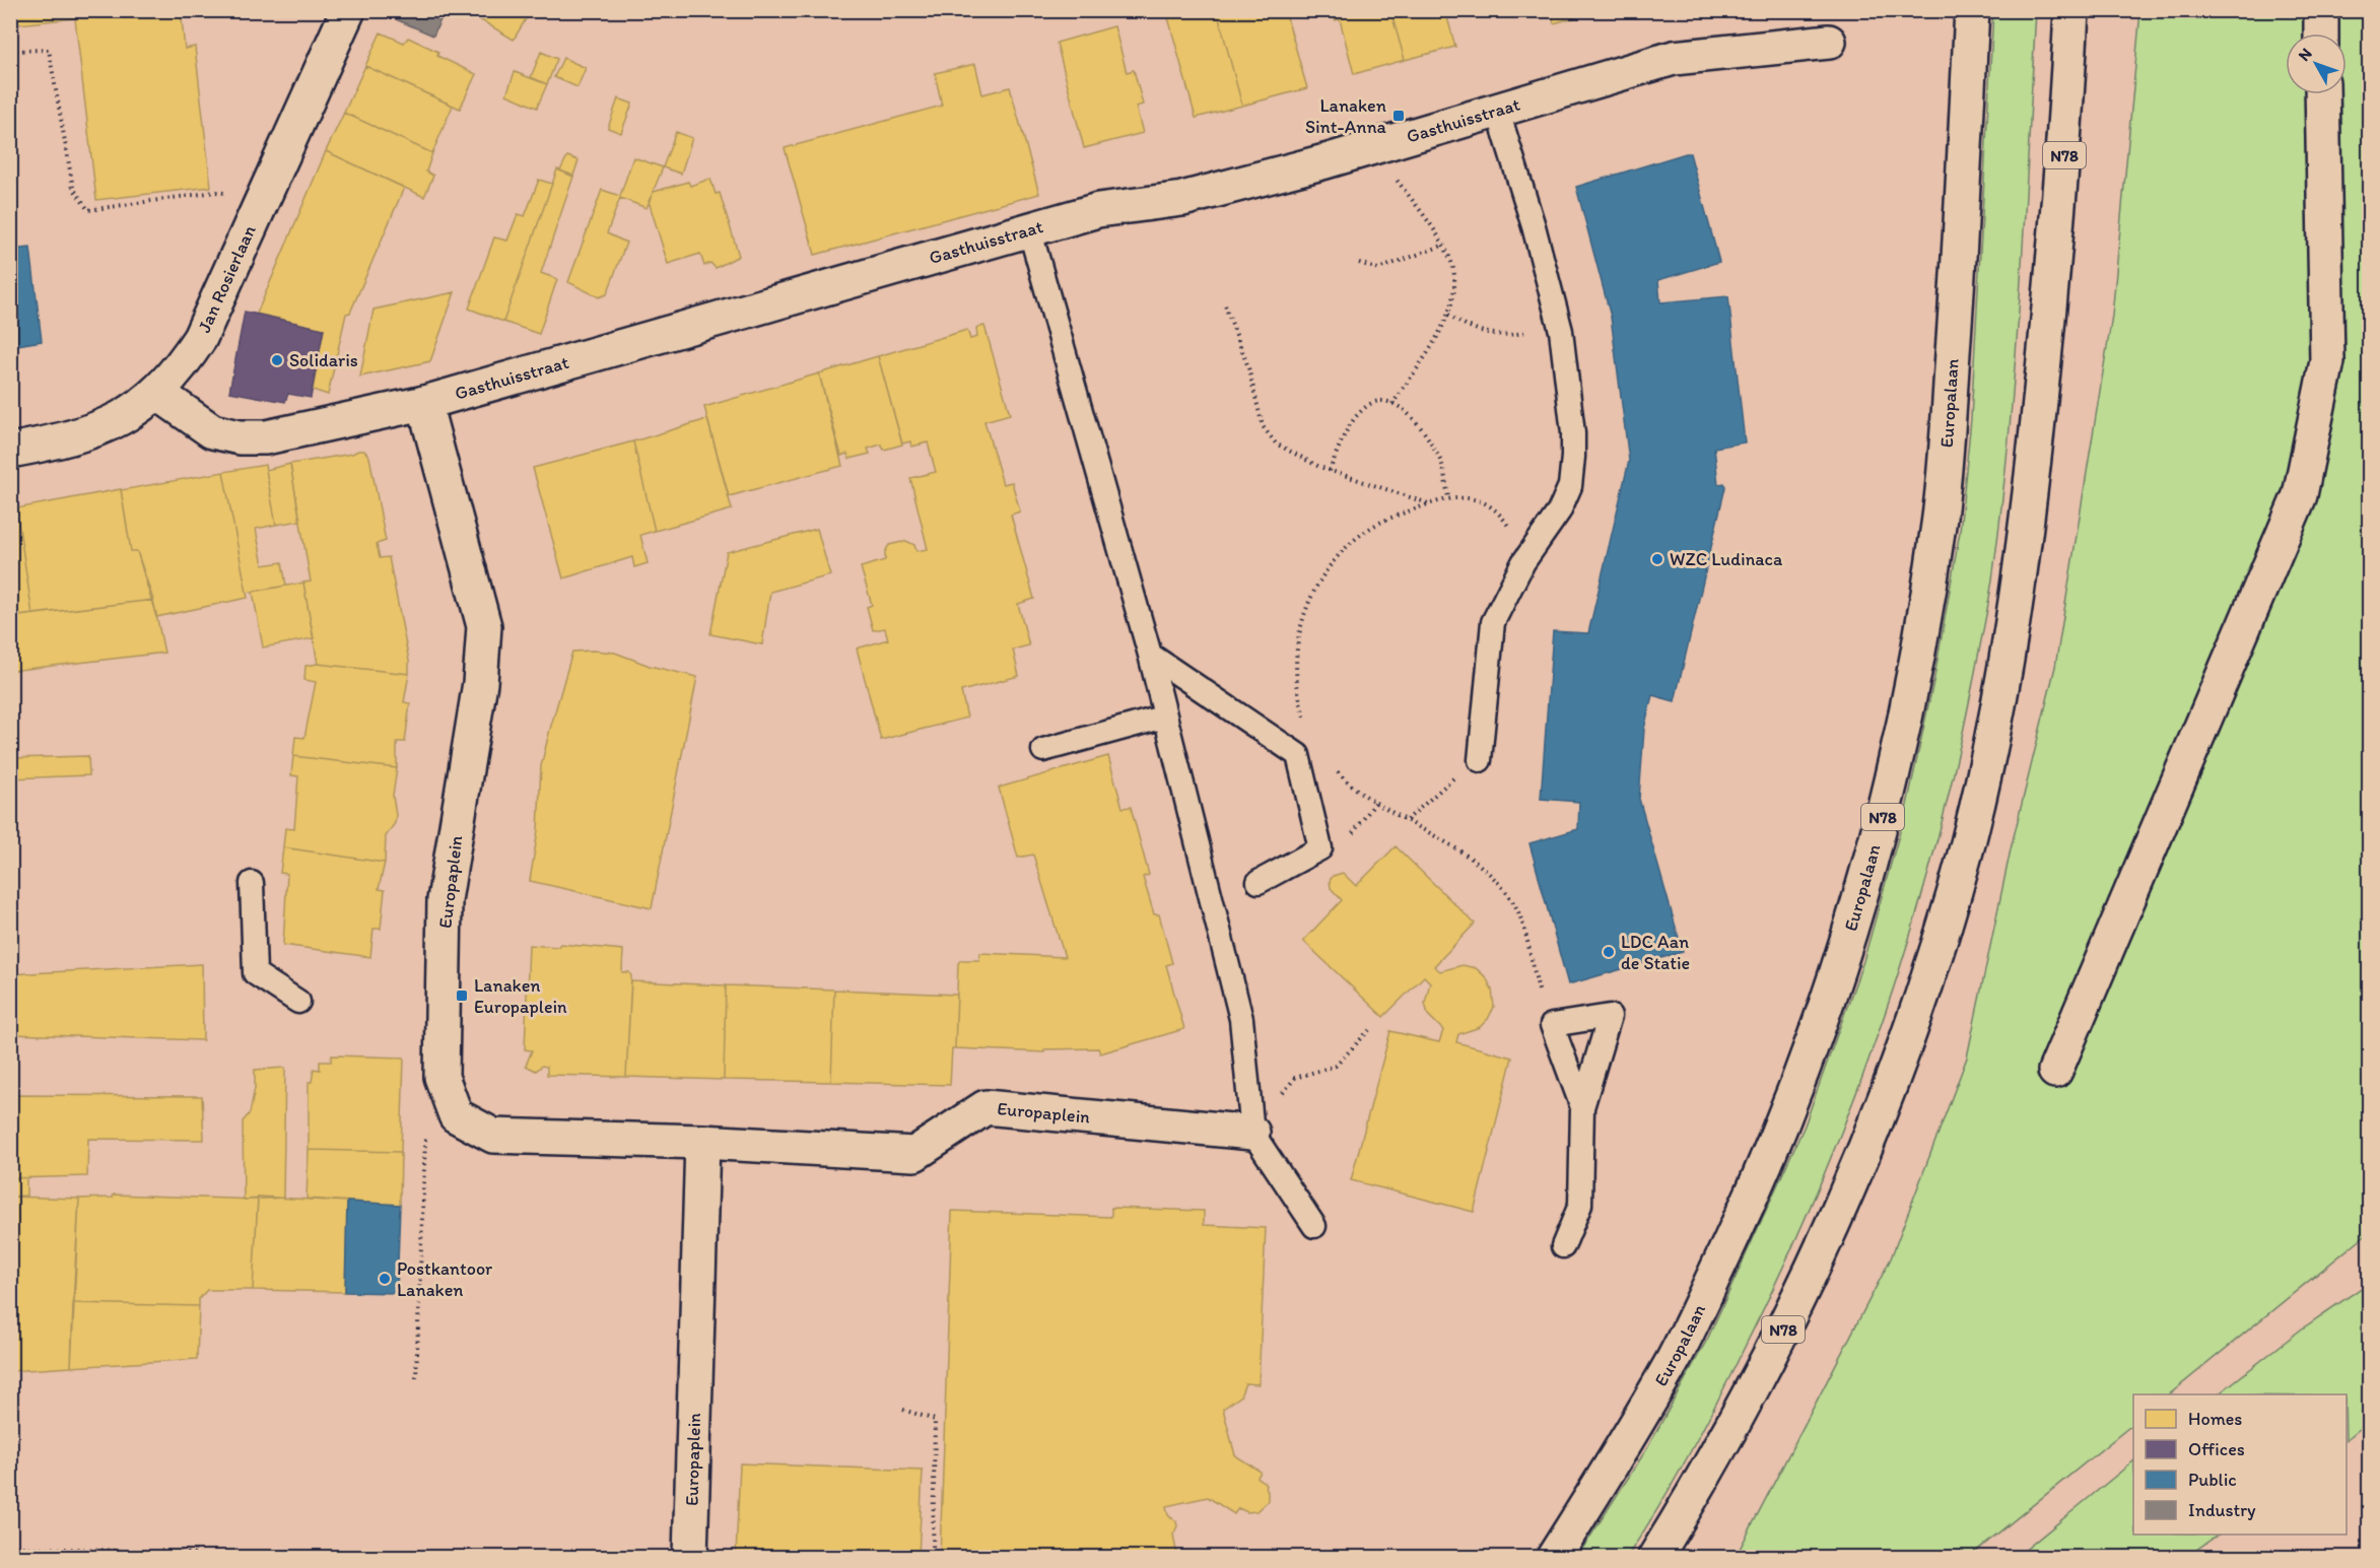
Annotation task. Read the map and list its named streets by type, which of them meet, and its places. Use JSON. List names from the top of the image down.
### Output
{
  "streets": {
    "street": [
      "Gasthuisstraat",
      "N78",
      "Jan Rosierlaan",
      "Europalaan",
      "Europaplein"
    ]
  },
  "crossings": [
    ["Gasthuisstraat", "Jan Rosierlaan"],
    ["Gasthuisstraat", "Europaplein"]
  ],
  "places": {
    "transit": ["Lanaken Sint-Anna", "Lanaken Europaplein"],
    "other": [
      "Solidaris",
      "WZC Ludinaca",
      "LDC Aan de Statie",
      "Postkantoor Lanaken"
    ]
  },
  "legend": [
    "Homes",
    "Offices",
    "Public",
    "Industry"
  ],
  "north": "top left"
}
